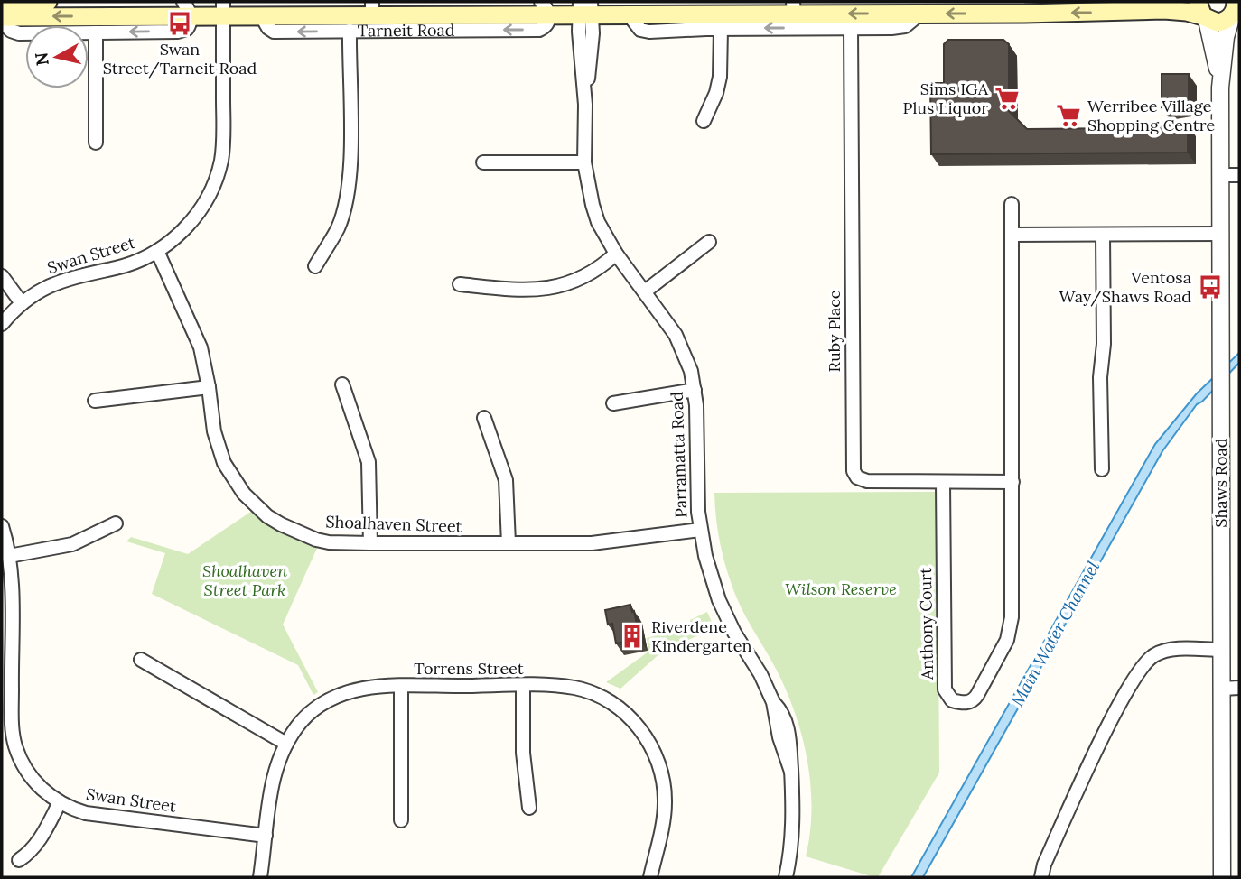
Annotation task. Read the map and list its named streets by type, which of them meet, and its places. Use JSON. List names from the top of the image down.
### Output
{
  "streets": {
    "main road": ["Tarneit Road"],
    "street": [
      "Swan Street",
      "Ruby Place",
      "Parramatta Road",
      "Shaws Road",
      "Shoalhaven Street",
      "Anthony Court",
      "Torrens Street"
    ]
  },
  "crossings": [
    ["Tarneit Road", "Swan Street"],
    ["Tarneit Road", "Ruby Place"],
    ["Tarneit Road", "Parramatta Road"],
    ["Tarneit Road", "Shaws Road"],
    ["Swan Street", "Shoalhaven Street"],
    ["Swan Street", "Torrens Street"],
    ["Ruby Place", "Anthony Court"],
    ["Parramatta Road", "Shoalhaven Street"]
  ],
  "water": ["Main Water Channel"],
  "parks": ["Shoalhaven Street Park", "Wilson Reserve"],
  "places": {
    "bus stop": ["Swan Street/Tarneit Road", "Ventosa Way/Shaws Road"],
    "supermarket": ["Sims IGA Plus Liquor", "Werribee Village Shopping Centre"],
    "building": ["Riverdene Kindergarten"]
  },
  "north": "left"
}
